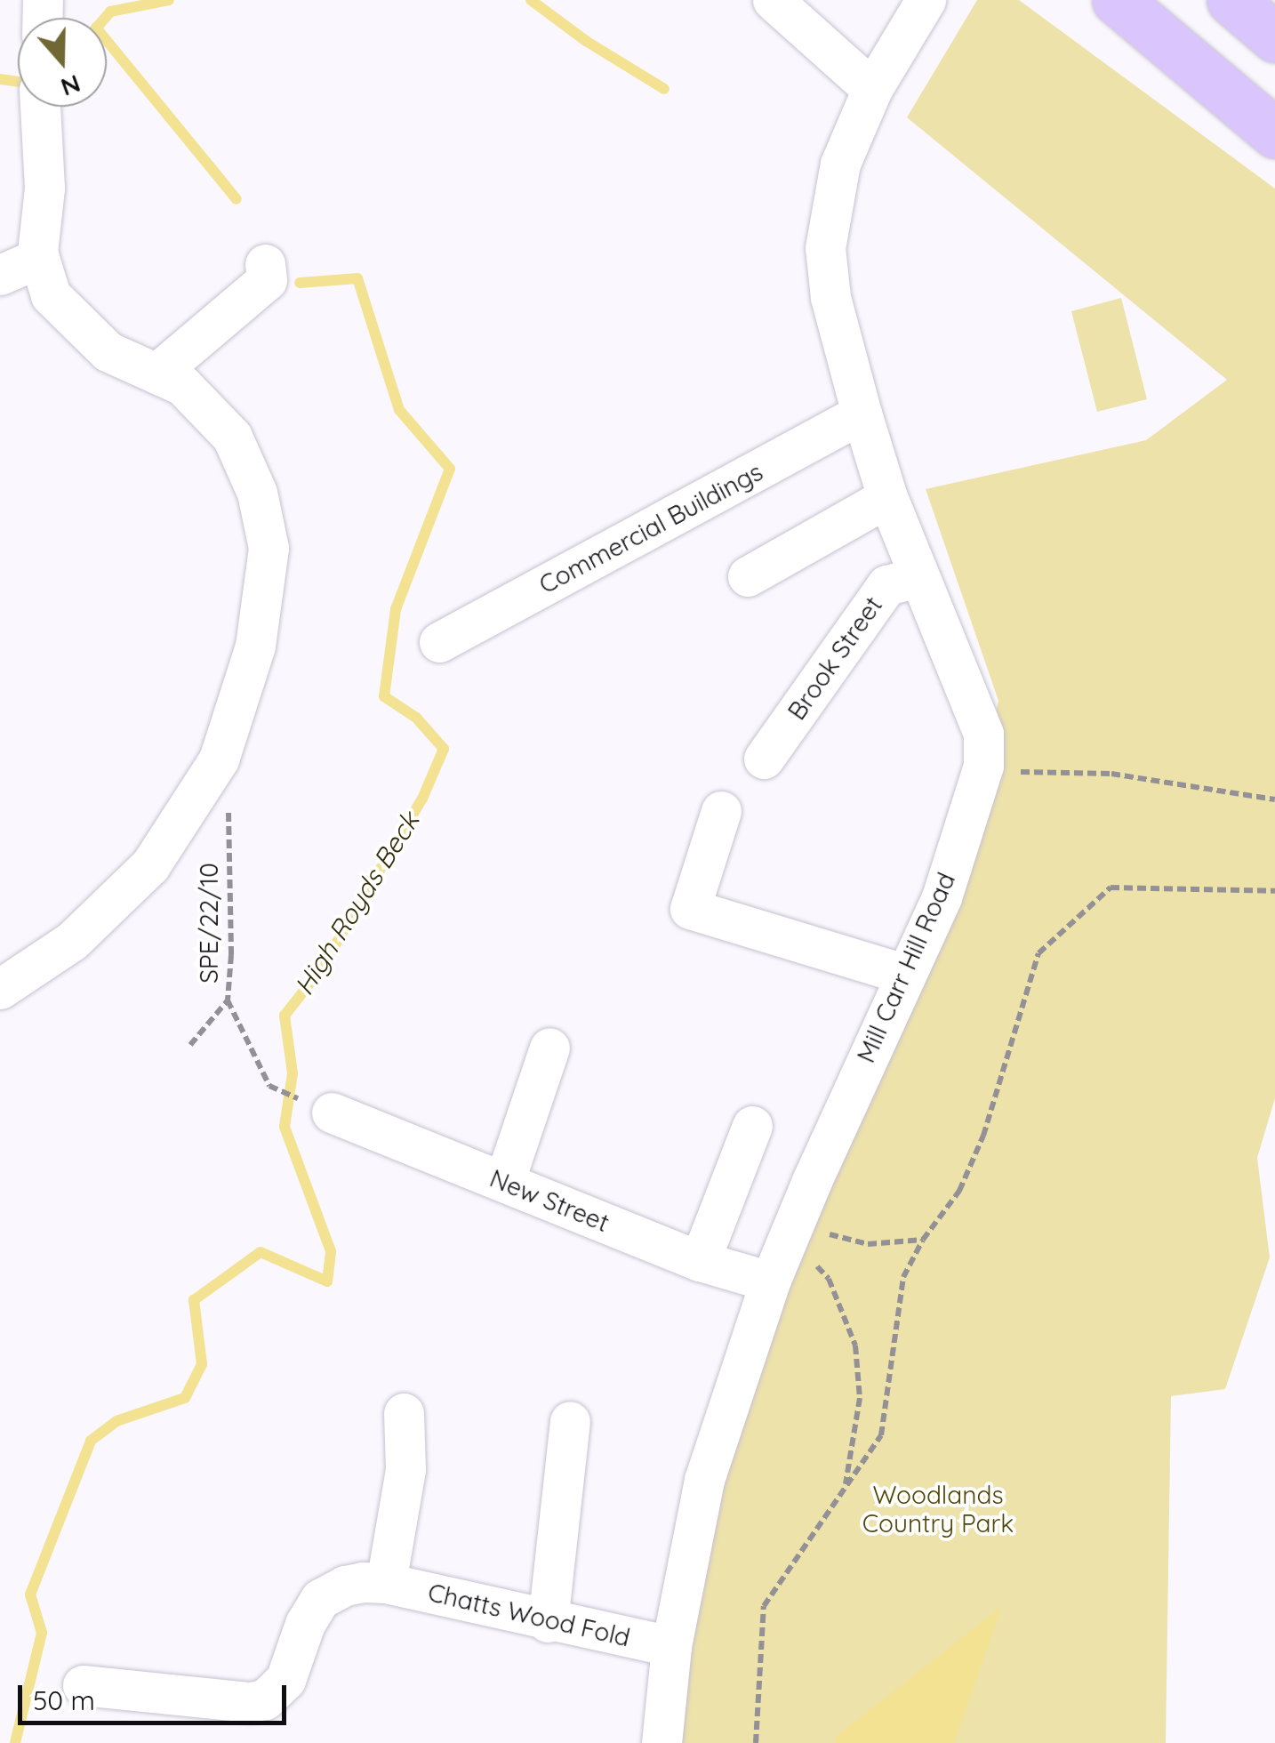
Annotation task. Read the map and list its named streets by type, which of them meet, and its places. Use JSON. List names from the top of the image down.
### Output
{
  "streets": {
    "street": [
      "Commercial Buildings",
      "Brook Street",
      "Mill Carr Hill Road",
      "New Street",
      "Chatts Wood Fold"
    ],
    "path": ["SPE/22/10"]
  },
  "crossings": [
    ["Commercial Buildings", "Mill Carr Hill Road"],
    ["Brook Street", "Mill Carr Hill Road"],
    ["SPE/22/10", "New Street"],
    ["Mill Carr Hill Road", "New Street"],
    ["Mill Carr Hill Road", "Chatts Wood Fold"]
  ],
  "water": ["High Royds Beck"],
  "parks": ["Woodlands Country Park"],
  "scale_bar": "50 m",
  "north": "bottom"
}
